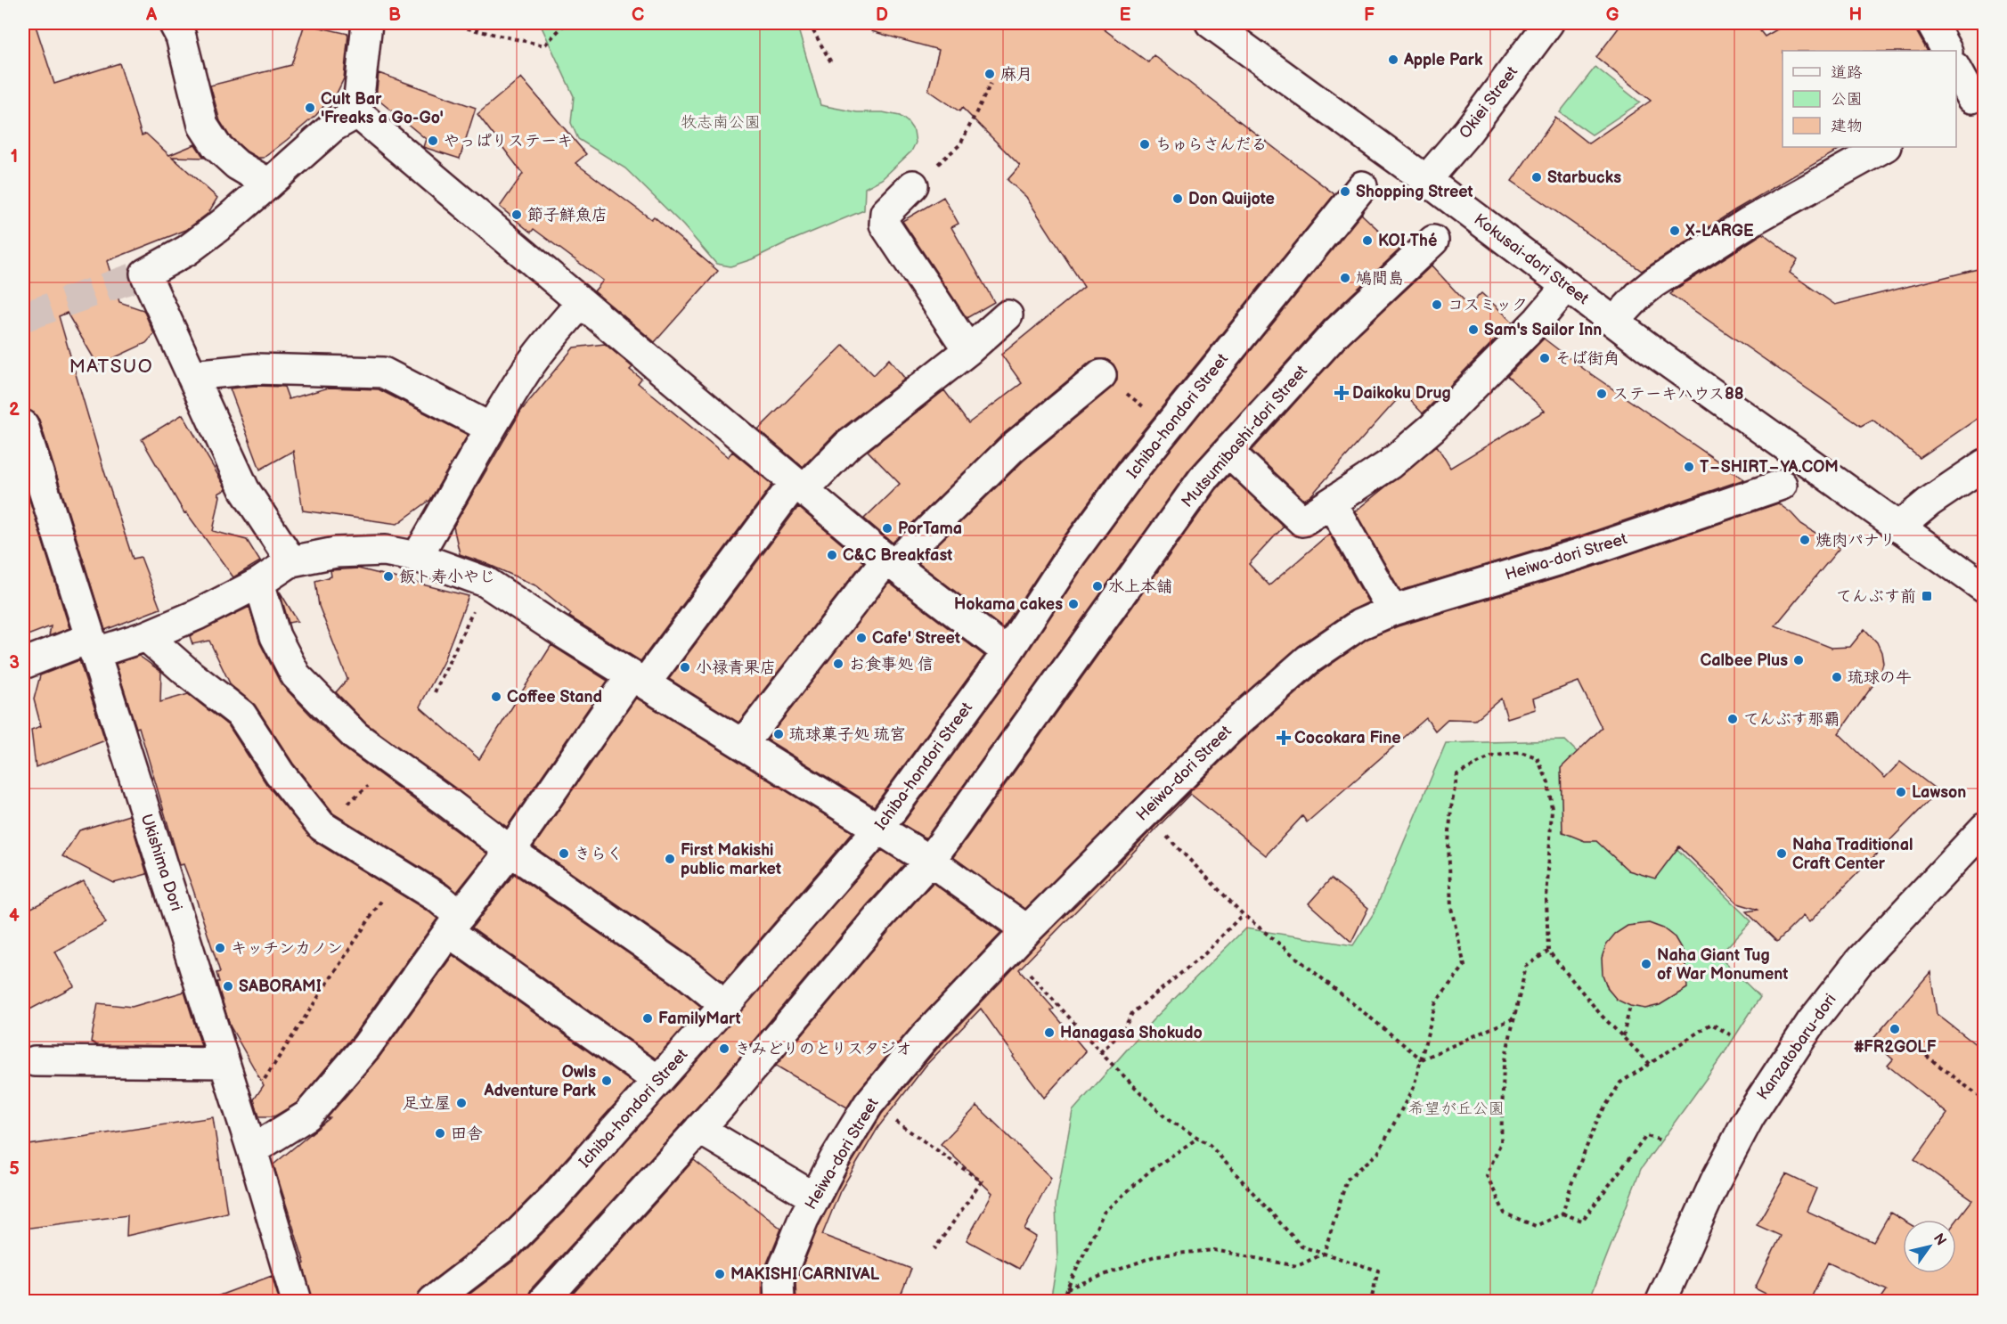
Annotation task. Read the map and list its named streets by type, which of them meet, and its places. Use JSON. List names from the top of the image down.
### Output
{
  "streets": {
    "street": [
      "Okiei Street",
      "Kokusai-dori Street",
      "Ichiba-hondori Street",
      "Mutsumibashi-dori Street",
      "Heiwa-dori Street",
      "Ukishima Dori",
      "Kanzatobaru-dori"
    ]
  },
  "crossings": [
    ["Okiei Street", "Kokusai-dori Street"]
  ],
  "districts": ["MATSUO"],
  "parks": ["牧志南公園", "希望が丘公園"],
  "places": {
    "other": [
      "Apple Park",
      "麻月",
      "Cult Bar 'Freaks a Go-Go'",
      "やっぱりステーキ",
      "ちゅらさんだる",
      "Starbucks",
      "Shopping Street",
      "Don Quijote",
      "節子鮮魚店",
      "X-LARGE",
      "KOI Thé",
      "鳩間島",
      "コスミック",
      "Sam's Sailor Inn",
      "そば街角",
      "ステーキハウス88",
      "T−SHIRT−YA.COM",
      "PorTama",
      "焼肉パナリ",
      "C&C Breakfast",
      "飯ト寿小やじ",
      "水上本舗",
      "Hokama cakes",
      "Cafe' Street",
      "Calbee Plus",
      "お食事処 信",
      "小禄青果店",
      "琉球の牛",
      "Coffee Stand",
      "てんぶす那覇",
      "琉球菓子処 琉宮",
      "Lawson",
      "きらく",
      "Naha Traditional Craft Center",
      "First Makishi public market",
      "キッチンカノン",
      "Naha Giant Tug of War Monument",
      "SABORAMI",
      "FamilyMart",
      "#FR2GOLF",
      "Hanagasa Shokudo",
      "きみどりのとりスタジオ",
      "Owls Adventure Park",
      "足立屋",
      "田舎",
      "MAKISHI CARNIVAL"
    ],
    "health": ["Daikoku Drug", "Cocokara Fine"],
    "transit": ["てんぶす前"]
  },
  "legend": ["道路", "公園", "建物"],
  "north": "top right",
  "grid": {
    "columns": [
      "A",
      "B",
      "C",
      "D",
      "E",
      "F",
      "G",
      "H"
    ],
    "rows": [
      "1",
      "2",
      "3",
      "4",
      "5"
    ]
  }
}
